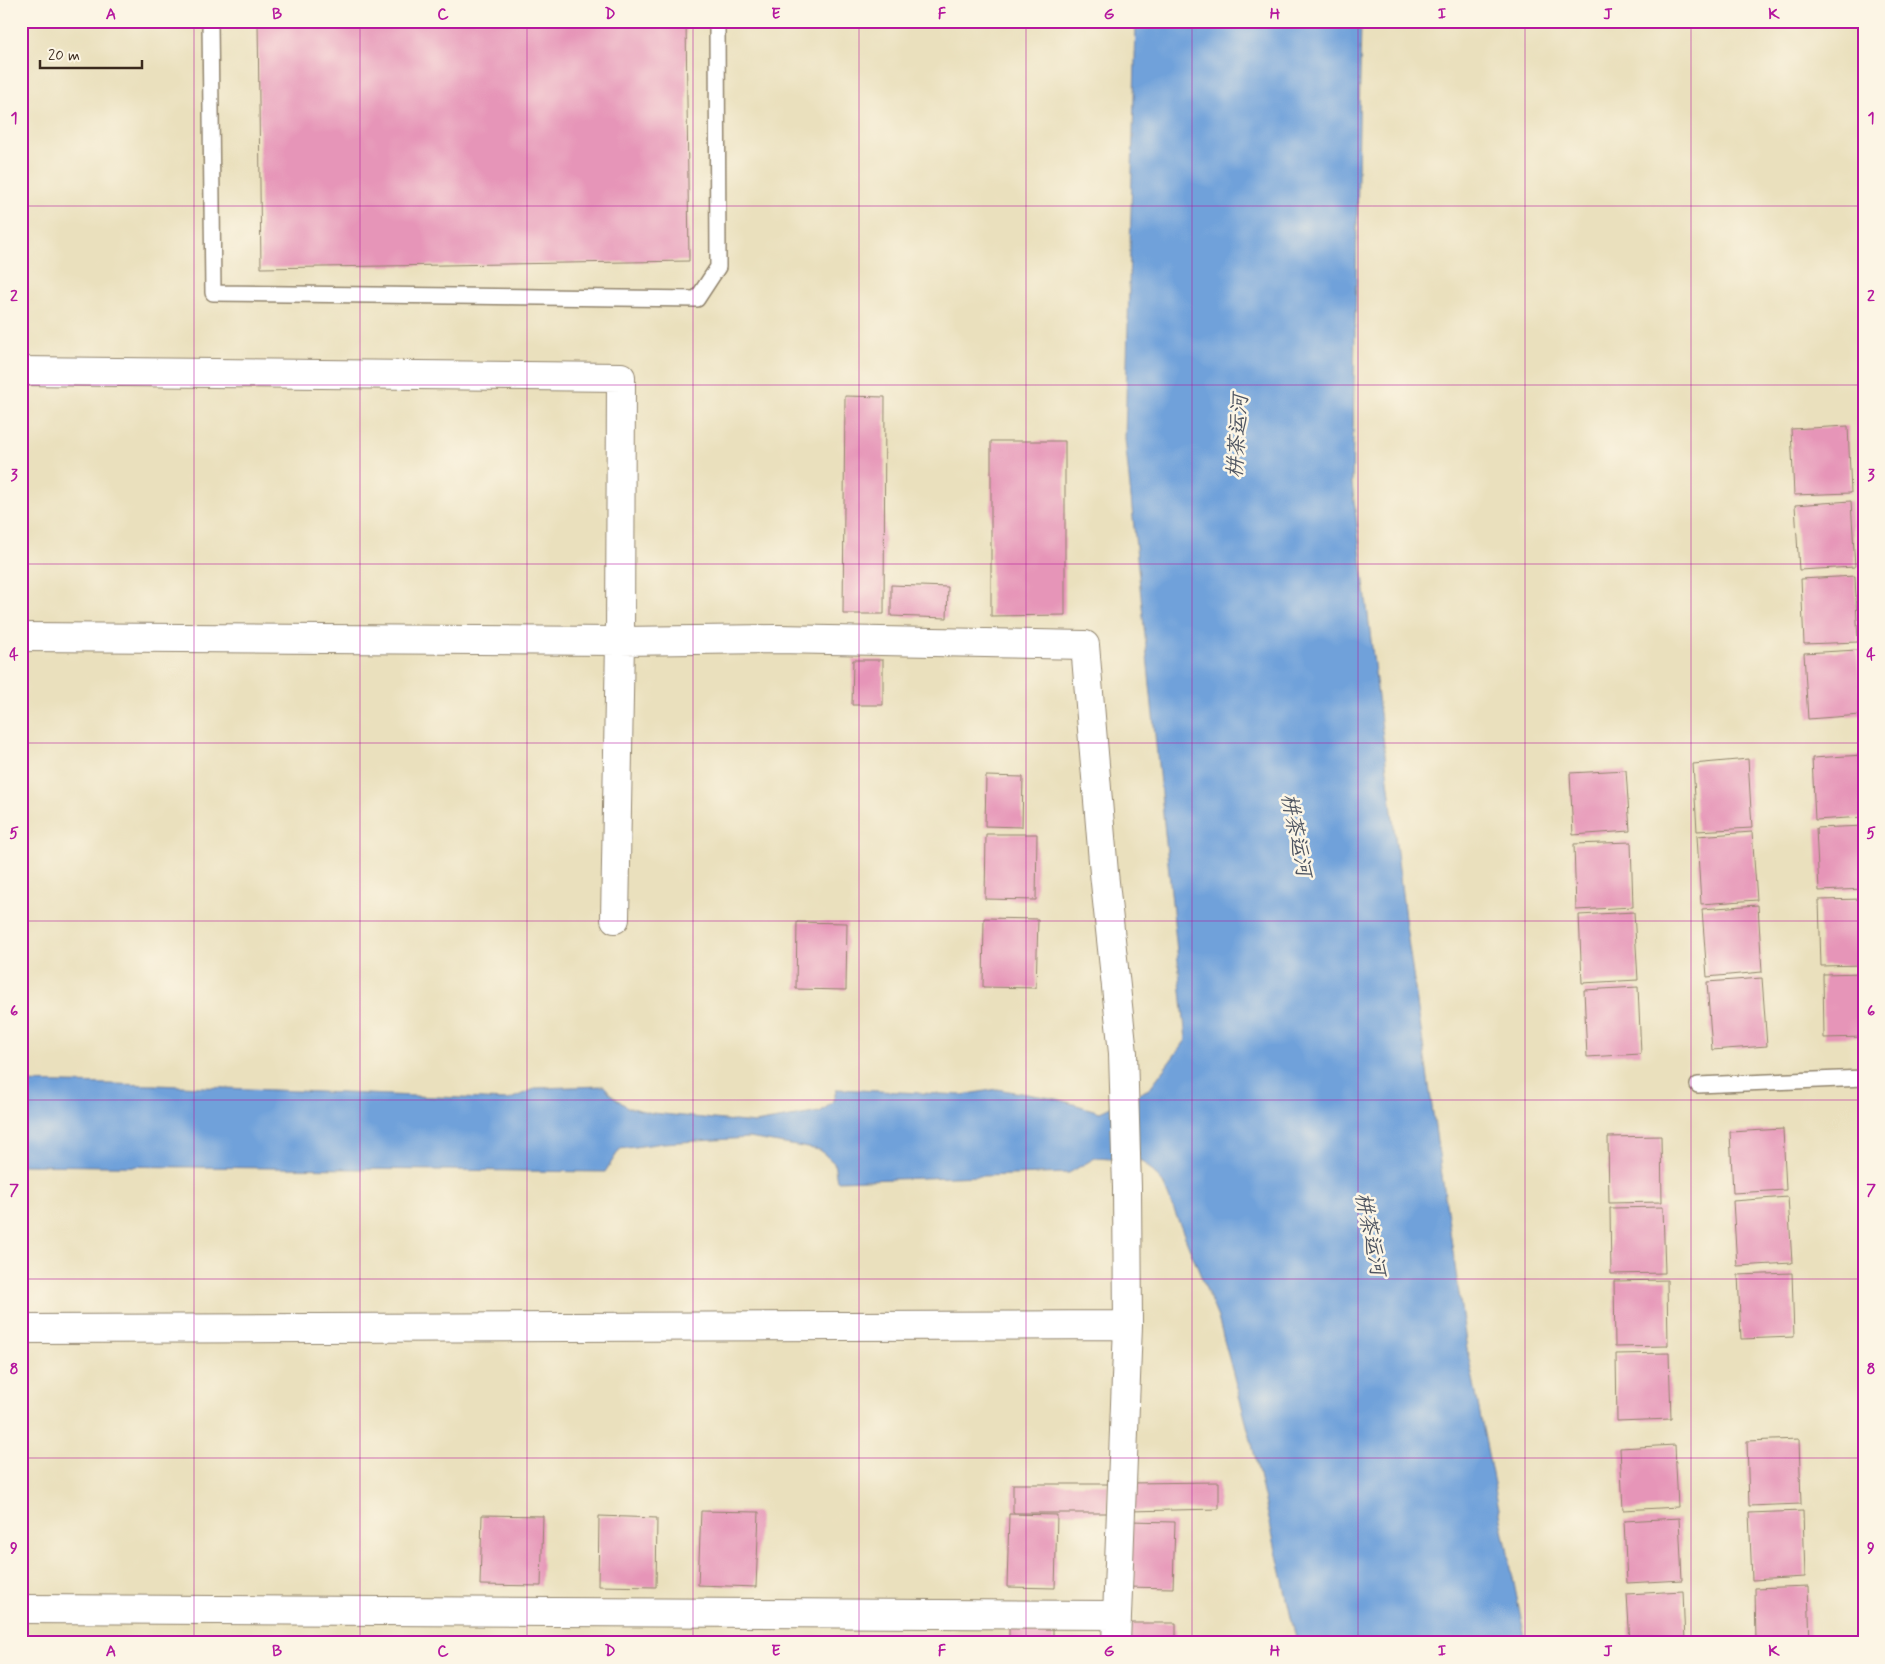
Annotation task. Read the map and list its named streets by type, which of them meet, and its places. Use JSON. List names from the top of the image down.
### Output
{
  "water": ["栟茶运河"],
  "scale_bar": "20 m",
  "grid": {
    "columns": [
      "A",
      "B",
      "C",
      "D",
      "E",
      "F",
      "G",
      "H",
      "I",
      "J",
      "K"
    ],
    "rows": [
      "1",
      "2",
      "3",
      "4",
      "5",
      "6",
      "7",
      "8",
      "9"
    ]
  }
}
